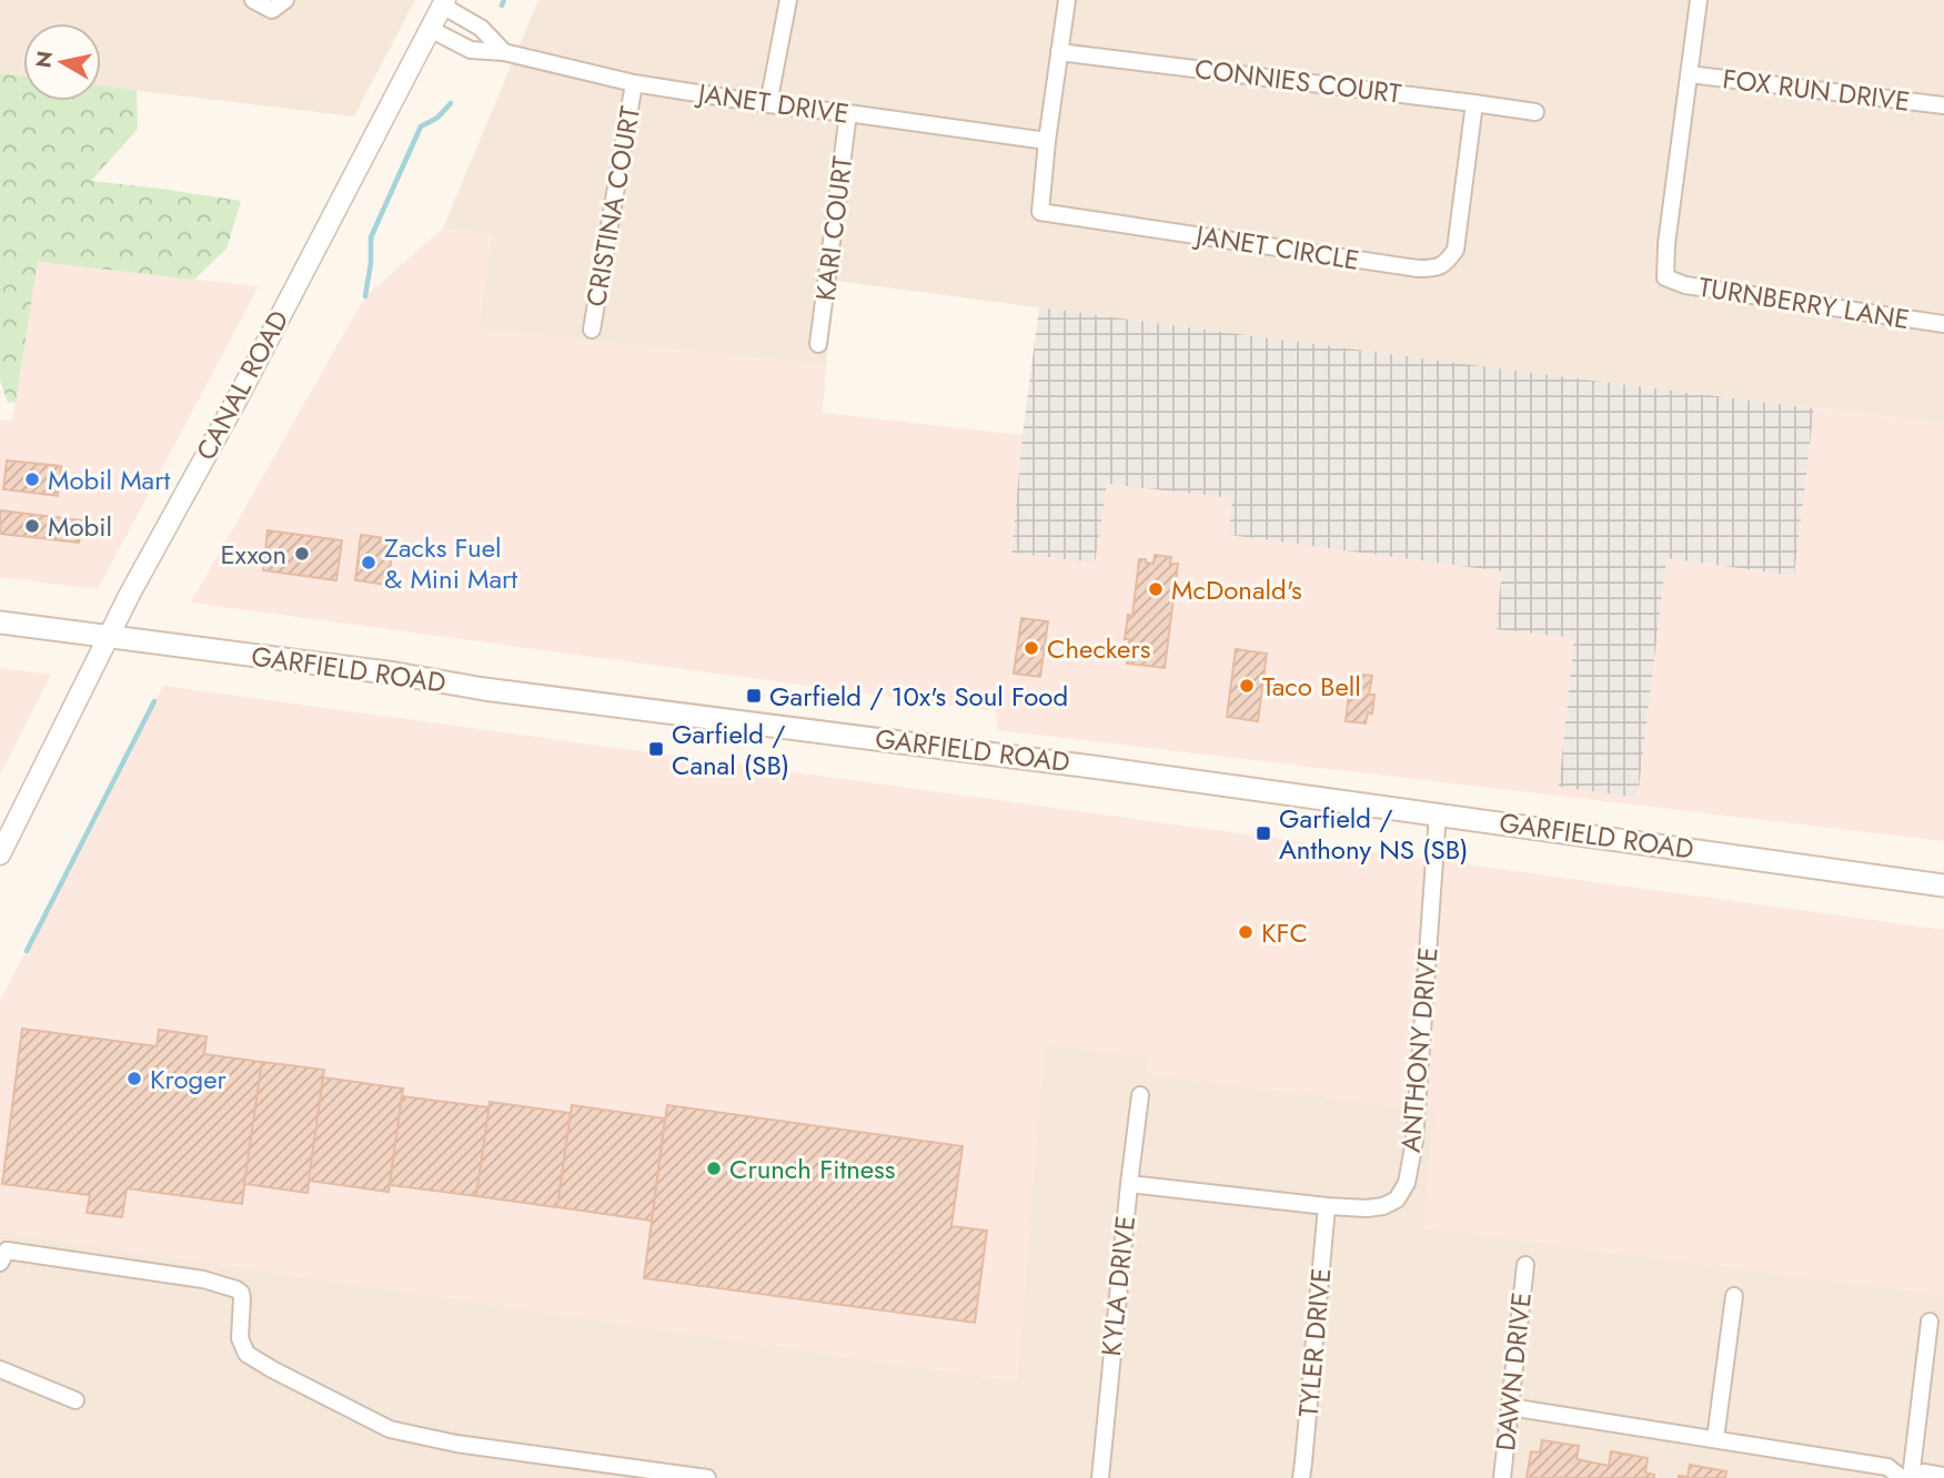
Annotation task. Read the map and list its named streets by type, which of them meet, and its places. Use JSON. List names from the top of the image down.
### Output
{
  "streets": {
    "main road": ["GARFIELD ROAD"],
    "street": [
      "CONNIES COURT",
      "FOX RUN DRIVE",
      "JANET DRIVE",
      "CRISTINA COURT",
      "KARI COURT",
      "JANET CIRCLE",
      "TURNBERRY LANE",
      "CANAL ROAD",
      "ANTHONY DRIVE",
      "KYLA DRIVE",
      "TYLER DRIVE",
      "DAWN DRIVE"
    ]
  },
  "crossings": [
    ["CONNIES COURT", "JANET CIRCLE"],
    ["FOX RUN DRIVE", "TURNBERRY LANE"],
    ["JANET DRIVE", "CRISTINA COURT"],
    ["JANET DRIVE", "KARI COURT"],
    ["JANET DRIVE", "JANET CIRCLE"],
    ["JANET DRIVE", "CANAL ROAD"],
    ["CANAL ROAD", "GARFIELD ROAD"],
    ["GARFIELD ROAD", "ANTHONY DRIVE"],
    ["ANTHONY DRIVE", "KYLA DRIVE"],
    ["ANTHONY DRIVE", "TYLER DRIVE"]
  ],
  "places": {
    "other": [
      "Mobil Mart",
      "Mobil",
      "Exxon",
      "Zacks Fuel & Mini Mart",
      "McDonald's",
      "Checkers",
      "Taco Bell",
      "KFC",
      "Kroger",
      "Crunch Fitness"
    ],
    "transit": ["Garfield / 10x's Soul Food", "Garfield / Canal (SB)", "Garfield / Anthony NS (SB)"]
  },
  "north": "left"
}
